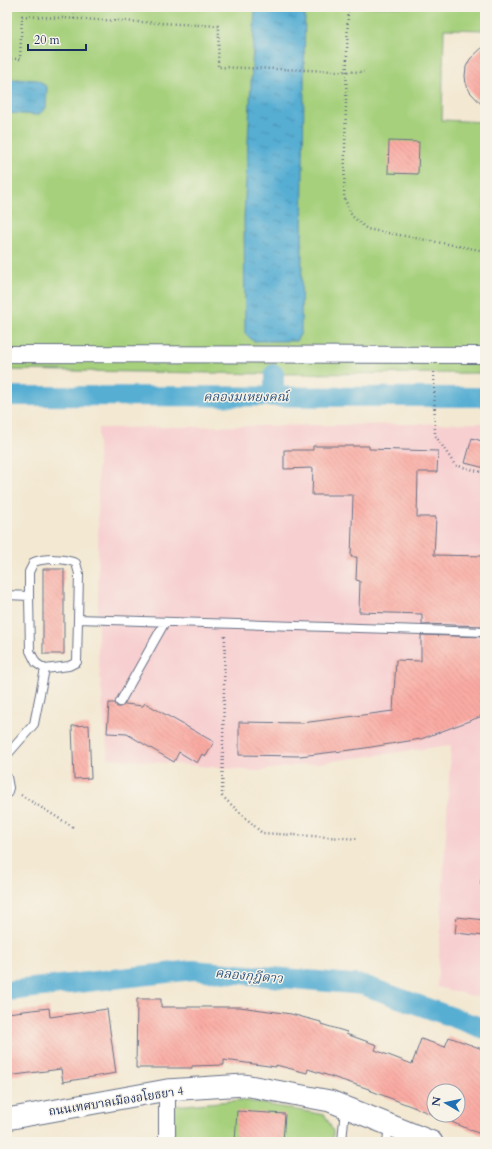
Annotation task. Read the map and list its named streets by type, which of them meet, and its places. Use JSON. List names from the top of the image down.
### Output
{
  "streets": {
    "street": ["ถนนเทศบาลเมืองอโยธยา 4"]
  },
  "water": ["คลองมเหยงคณ์", "คลองกุฎีดาว"],
  "scale_bar": "20 m",
  "north": "left"
}
